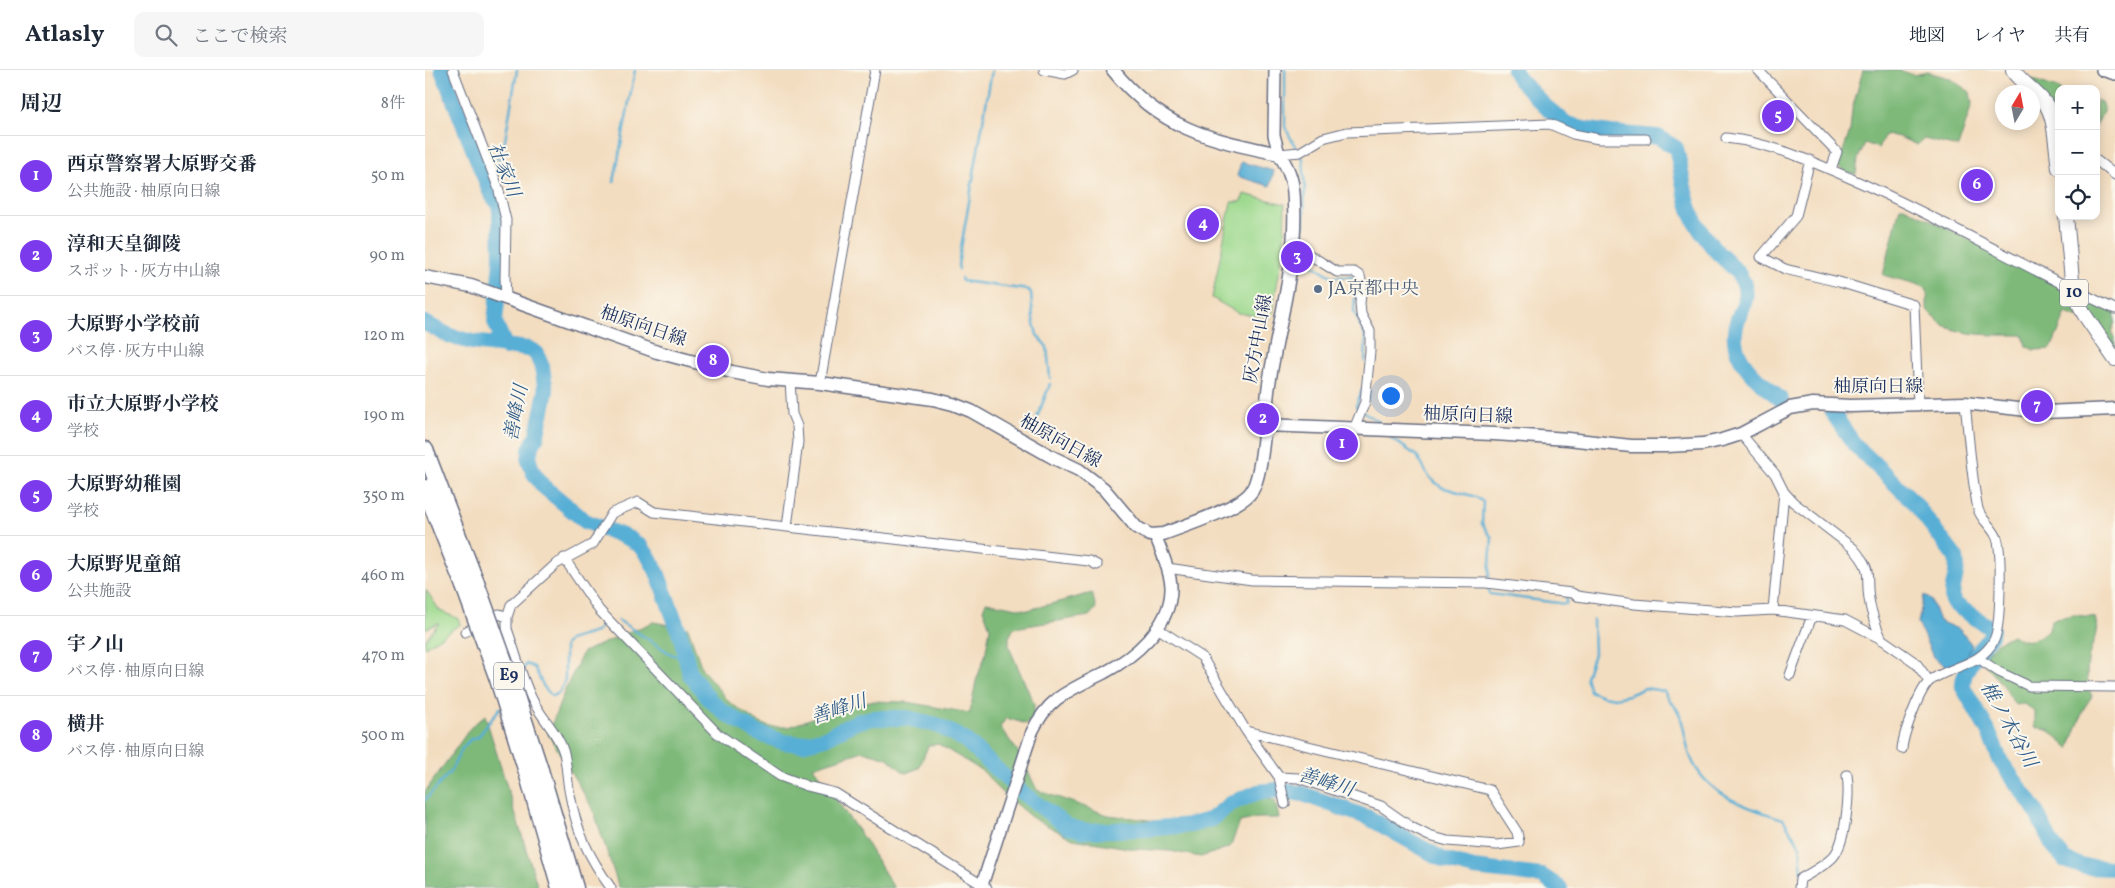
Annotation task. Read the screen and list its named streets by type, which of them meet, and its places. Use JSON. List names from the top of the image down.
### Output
{
  "streets": {
    "highway": ["E9"],
    "main road": ["10", "柚原向日線", "灰方中山線"]
  },
  "crossings": [
    ["柚原向日線", "灰方中山線"]
  ],
  "water": ["社家川", "善峰川", "椎ノ木谷川"],
  "places": ["JA京都中央"],
  "north": "top",
  "page": {
    "header": "Atlasly",
    "search": "ここで検索",
    "nav": ["地図", "レイヤ", "共有"],
    "heading": ["周辺", "8件"],
    "map_buttons": ["+", "−"],
    "pins": [
      "5",
      "6",
      "4",
      "3",
      "8",
      "7",
      "2",
      "1"
    ],
    "list": [
      {
        "mark": "1",
        "name": "西京警察署大原野交番",
        "note": "公共施設 · 柚原向日線",
        "value": "50 m"
      },
      {
        "mark": "2",
        "name": "淳和天皇御陵",
        "note": "スポット · 灰方中山線",
        "value": "90 m"
      },
      {
        "mark": "3",
        "name": "大原野小学校前",
        "note": "バス停 · 灰方中山線",
        "value": "120 m"
      },
      {
        "mark": "4",
        "name": "市立大原野小学校",
        "note": "学校",
        "value": "190 m"
      },
      {
        "mark": "5",
        "name": "大原野幼稚園",
        "note": "学校",
        "value": "350 m"
      },
      {
        "mark": "6",
        "name": "大原野児童館",
        "note": "公共施設",
        "value": "460 m"
      },
      {
        "mark": "7",
        "name": "宇ノ山",
        "note": "バス停 · 柚原向日線",
        "value": "470 m"
      },
      {
        "mark": "8",
        "name": "横井",
        "note": "バス停 · 柚原向日線",
        "value": "500 m"
      }
    ]
  }
}
